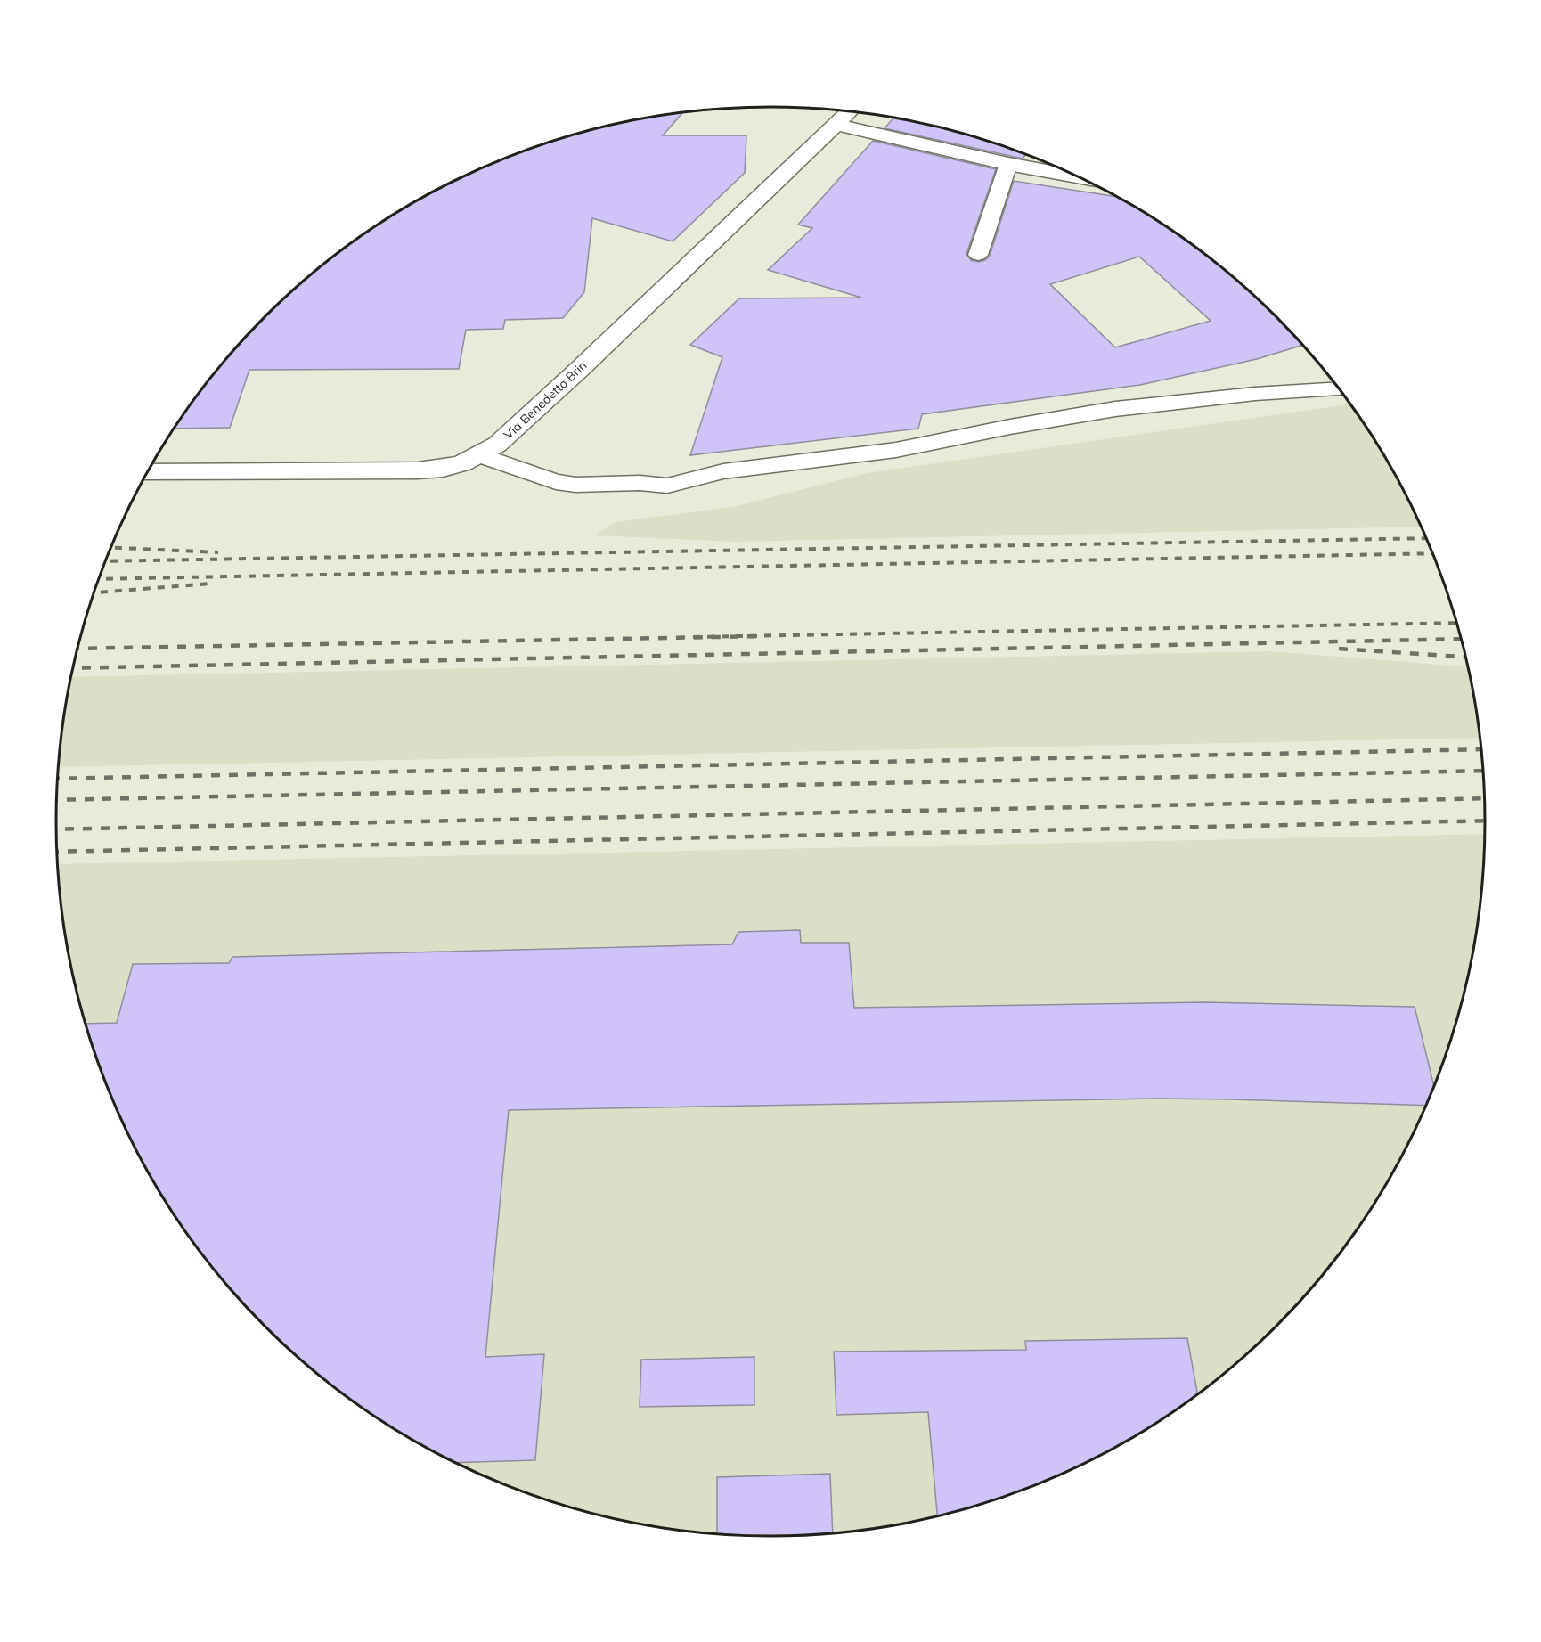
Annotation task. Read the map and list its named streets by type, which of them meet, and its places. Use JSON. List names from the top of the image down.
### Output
{
  "streets": {
    "street": ["Via Benedetto Brin"]
  }
}
